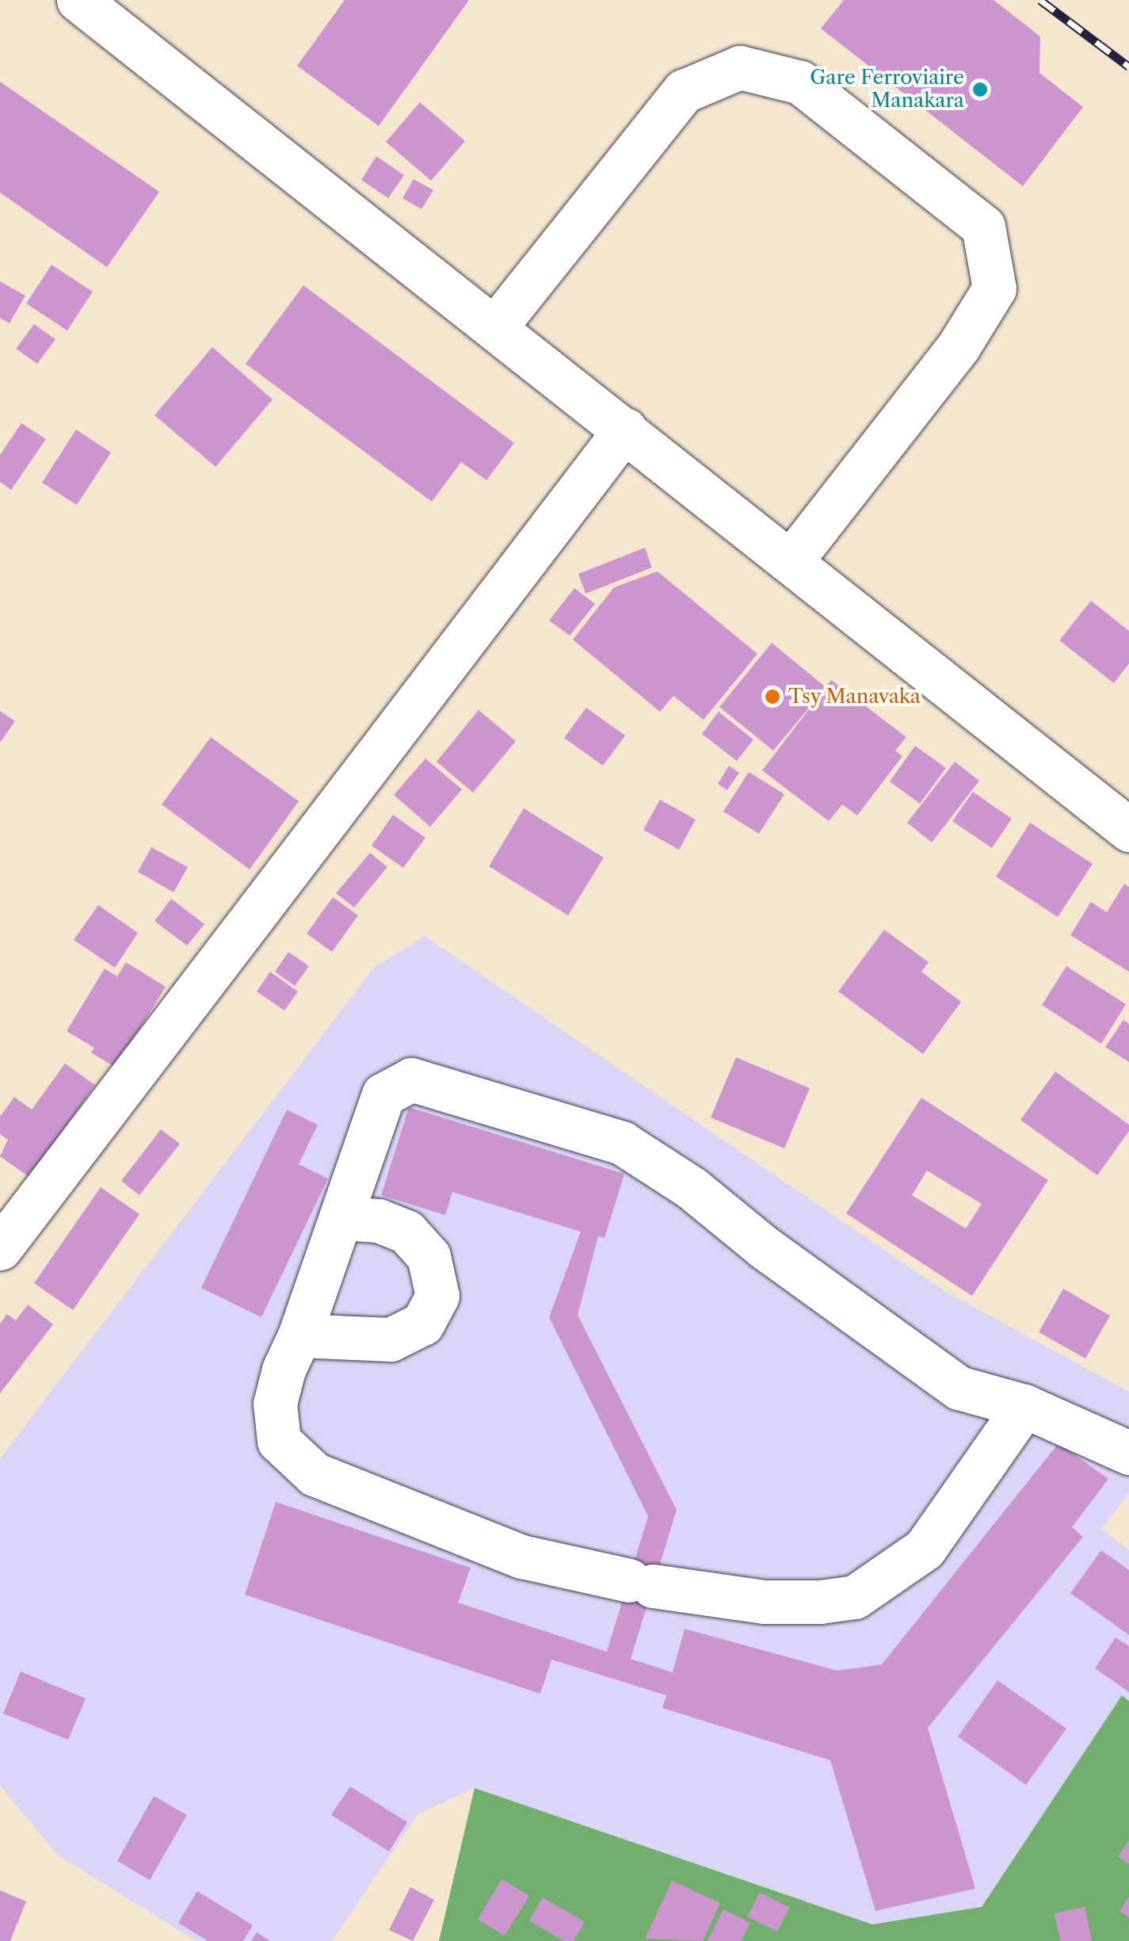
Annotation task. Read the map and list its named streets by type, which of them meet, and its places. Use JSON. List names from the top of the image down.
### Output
{
  "places": ["Gare Ferroviaire Manakara", "Tsy Manavaka"]
}
